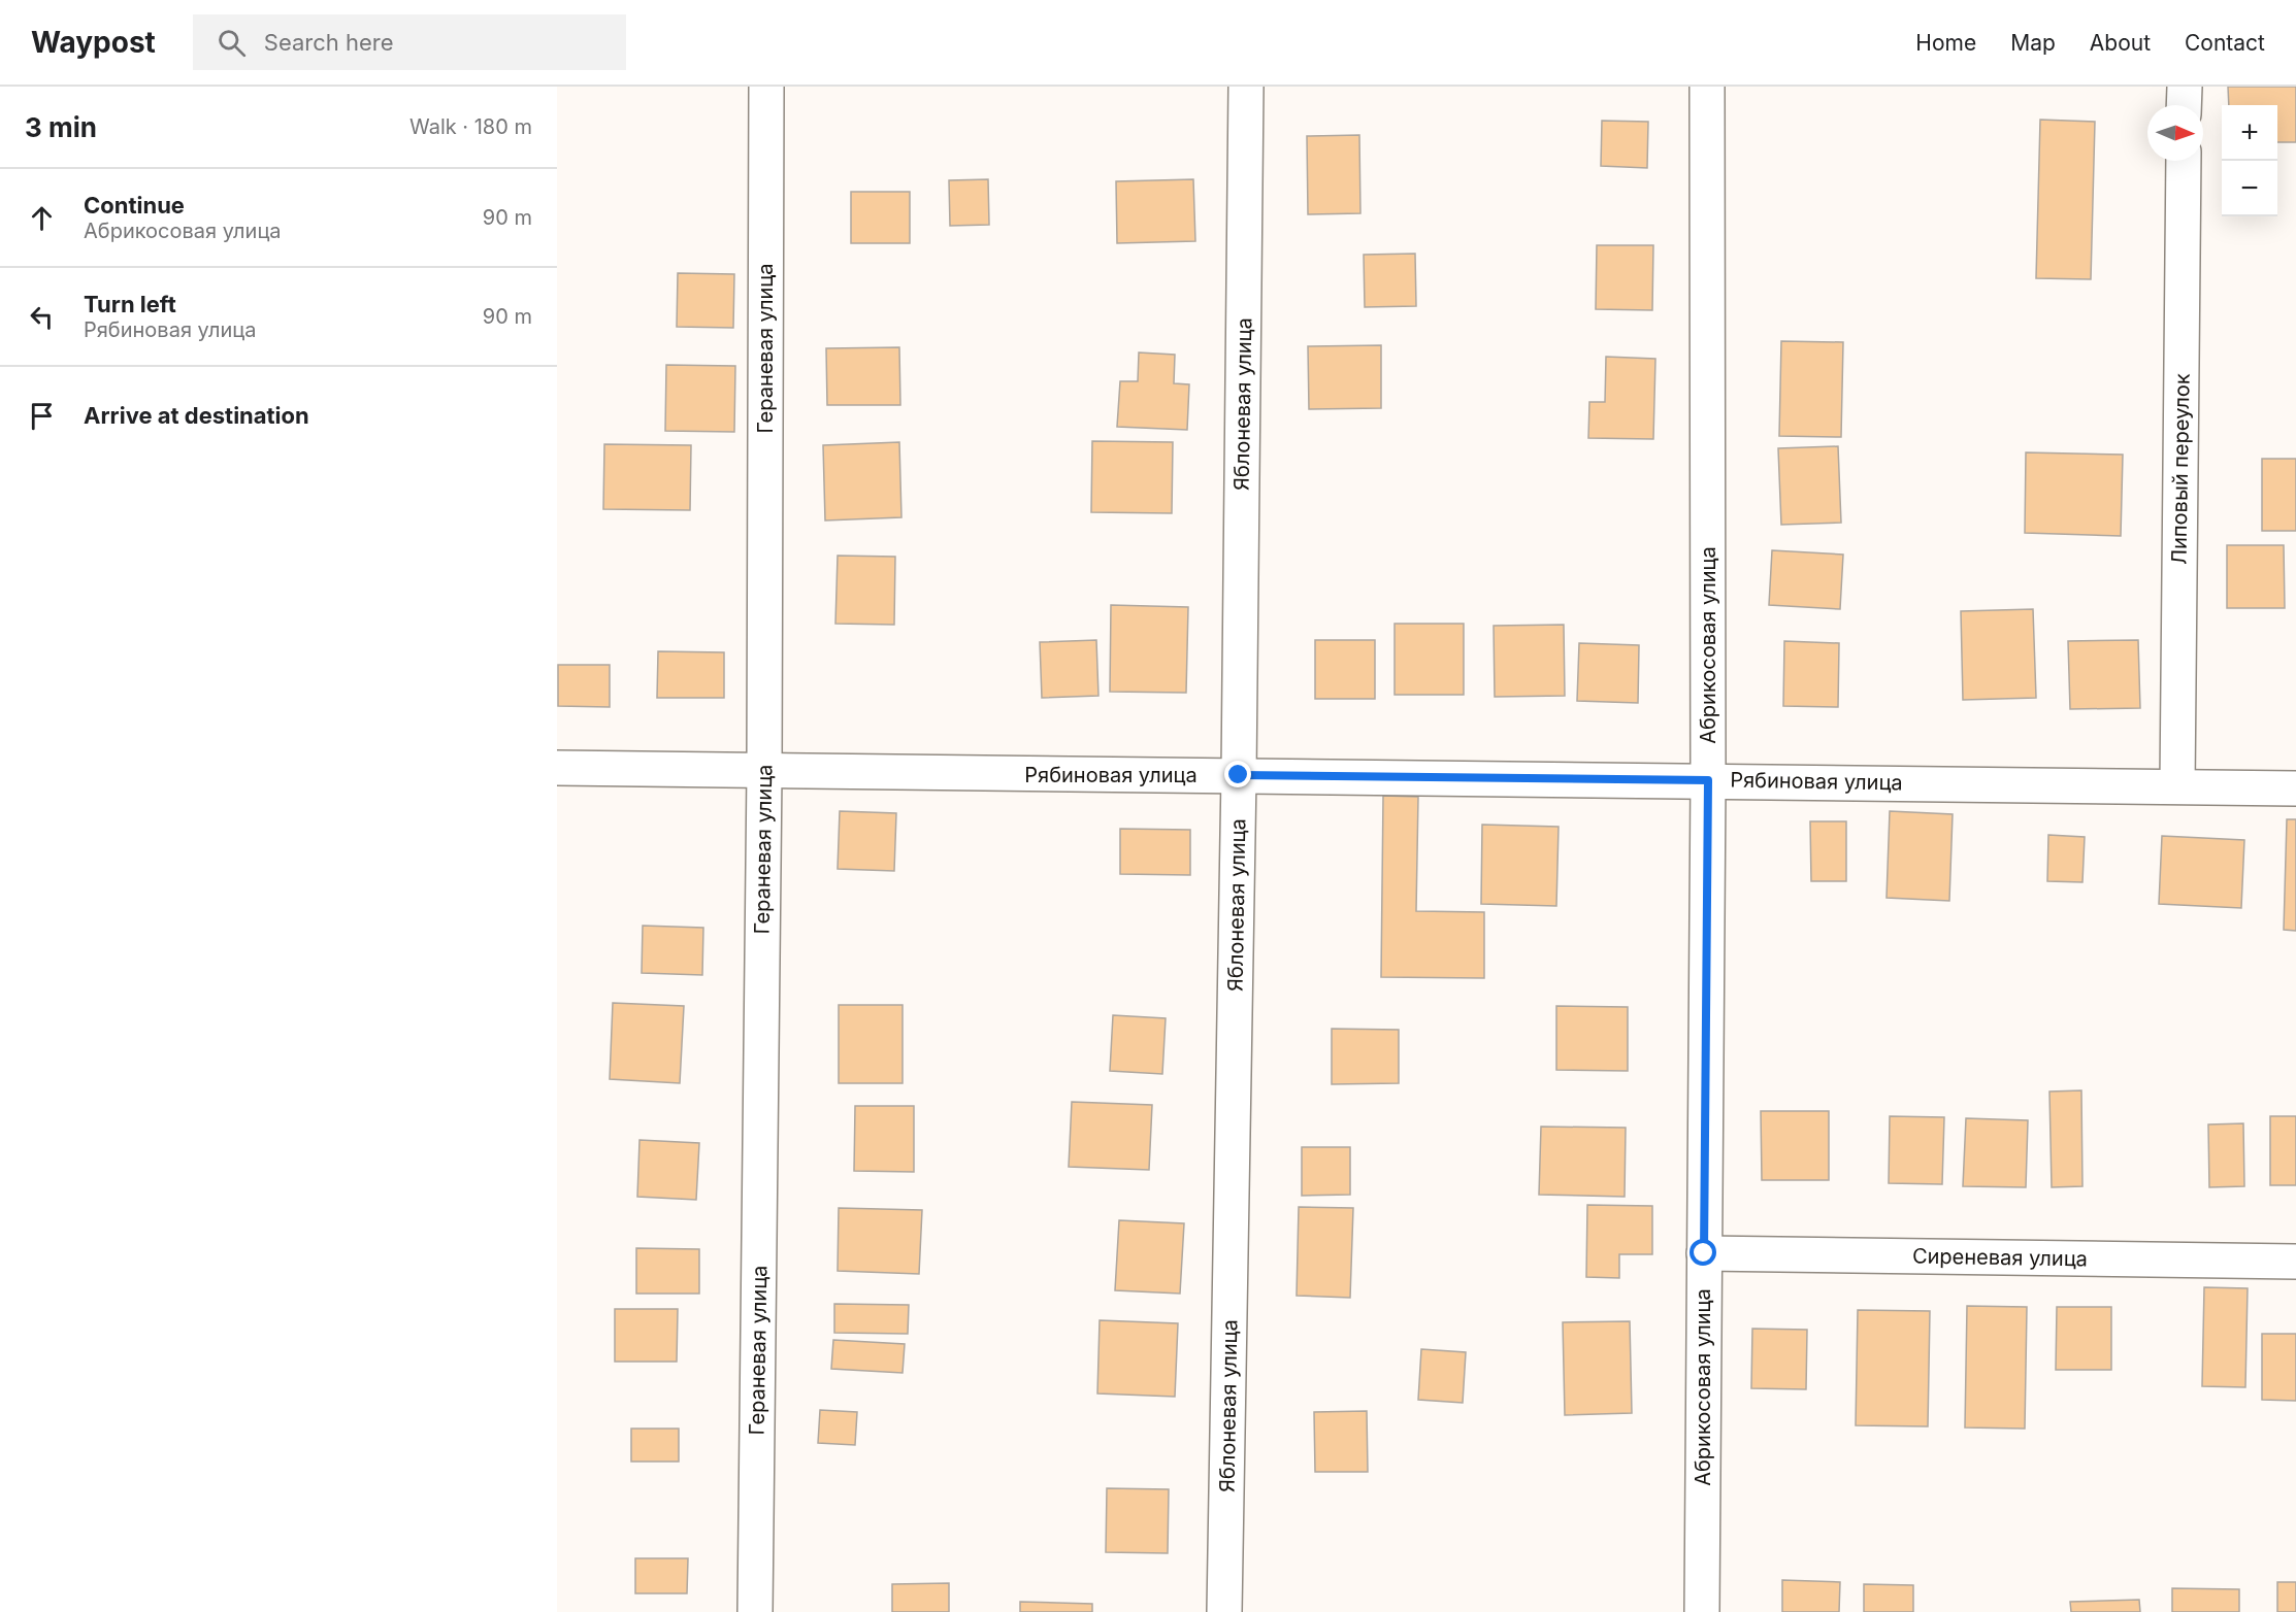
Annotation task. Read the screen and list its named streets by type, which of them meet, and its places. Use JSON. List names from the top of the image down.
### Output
{
  "streets": {
    "street": [
      "Гераневая улица",
      "Яблоневая улица",
      "Липовый переулок",
      "Абрикосовая улица",
      "Рябиновая улица",
      "Сиреневая улица"
    ]
  },
  "crossings": [
    ["Гераневая улица", "Рябиновая улица"],
    ["Яблоневая улица", "Рябиновая улица"],
    ["Липовый переулок", "Рябиновая улица"],
    ["Абрикосовая улица", "Рябиновая улица"],
    ["Абрикосовая улица", "Сиреневая улица"]
  ],
  "north": "right",
  "page": {
    "header": "Waypost",
    "search": "Search here",
    "nav": [
      "Home",
      "Map",
      "About",
      "Contact"
    ],
    "heading": ["3 min", "Walk · 180 m"],
    "map_buttons": ["+", "−"],
    "list": [
      ["Continue", "Абрикосовая улица", "90 m"],
      ["Turn left", "Рябиновая улица", "90 m"],
      "Arrive at destination"
    ]
  }
}
